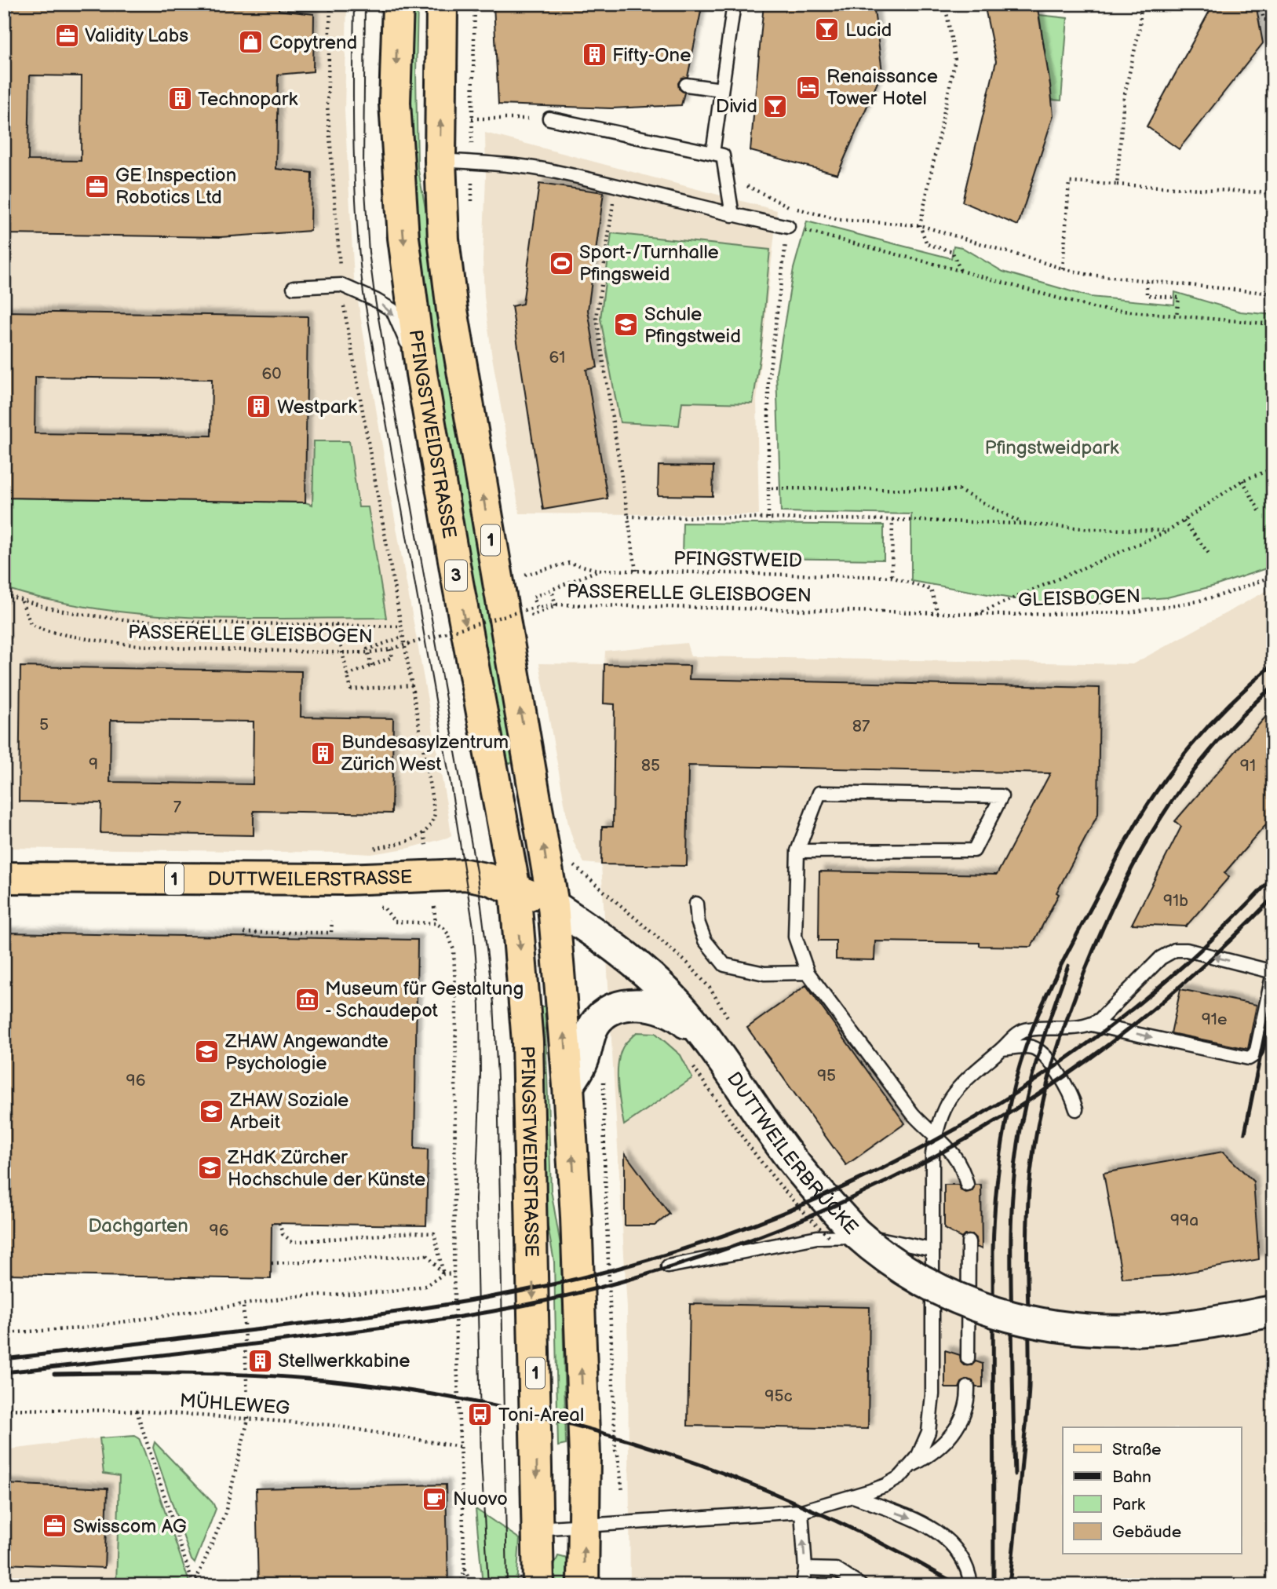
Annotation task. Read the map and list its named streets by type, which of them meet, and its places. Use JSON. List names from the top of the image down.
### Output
{
  "streets": {
    "main road": [
      "PFINGSTWEIDSTRASSE",
      "1",
      "3",
      "DUTTWEILERSTRASSE"
    ],
    "street": ["DUTTWEILERBRÜCKE"],
    "path": [
      "PFINGSTWEID",
      "PASSERELLE GLEISBOGEN",
      "GLEISBOGEN",
      "MÜHLEWEG"
    ]
  },
  "crossings": [
    ["PFINGSTWEIDSTRASSE", "DUTTWEILERSTRASSE"],
    ["PFINGSTWEIDSTRASSE", "DUTTWEILERBRÜCKE"],
    ["PFINGSTWEID", "GLEISBOGEN"],
    ["PASSERELLE GLEISBOGEN", "GLEISBOGEN"],
    ["DUTTWEILERSTRASSE", "DUTTWEILERBRÜCKE"]
  ],
  "parks": ["Pfingstweidpark", "Dachgarten"],
  "places": {
    "bar": ["Lucid", "Divid"],
    "office": ["Validity Labs", "GE Inspection Robotics Ltd", "Swisscom AG"],
    "shop": ["Copytrend"],
    "building": [
      "Fifty-One",
      "Technopark",
      "Westpark",
      "Bundesasylzentrum Zürich West",
      "Stellwerkkabine"
    ],
    "hotel": ["Renaissance Tower Hotel"],
    "sports": ["Sport-/Turnhalle Pfingsweid"],
    "school or university": [
      "Schule Pfingstweid",
      "ZHAW Angewandte Psychologie",
      "ZHAW Soziale Arbeit",
      "ZHdK Zürcher Hochschule der Künste"
    ],
    "museum": ["Museum für Gestaltung - Schaudepot"],
    "bus stop": ["Toni-Areal"],
    "cafe": ["Nuovo"]
  },
  "house_numbers": [
    "61",
    "60",
    "5",
    "87",
    "9",
    "85",
    "91",
    "7",
    "91b",
    "91e",
    "95",
    "96",
    "99a",
    "96",
    "95c"
  ],
  "legend": [
    "Straße",
    "Bahn",
    "Park",
    "Gebäude"
  ]
}
